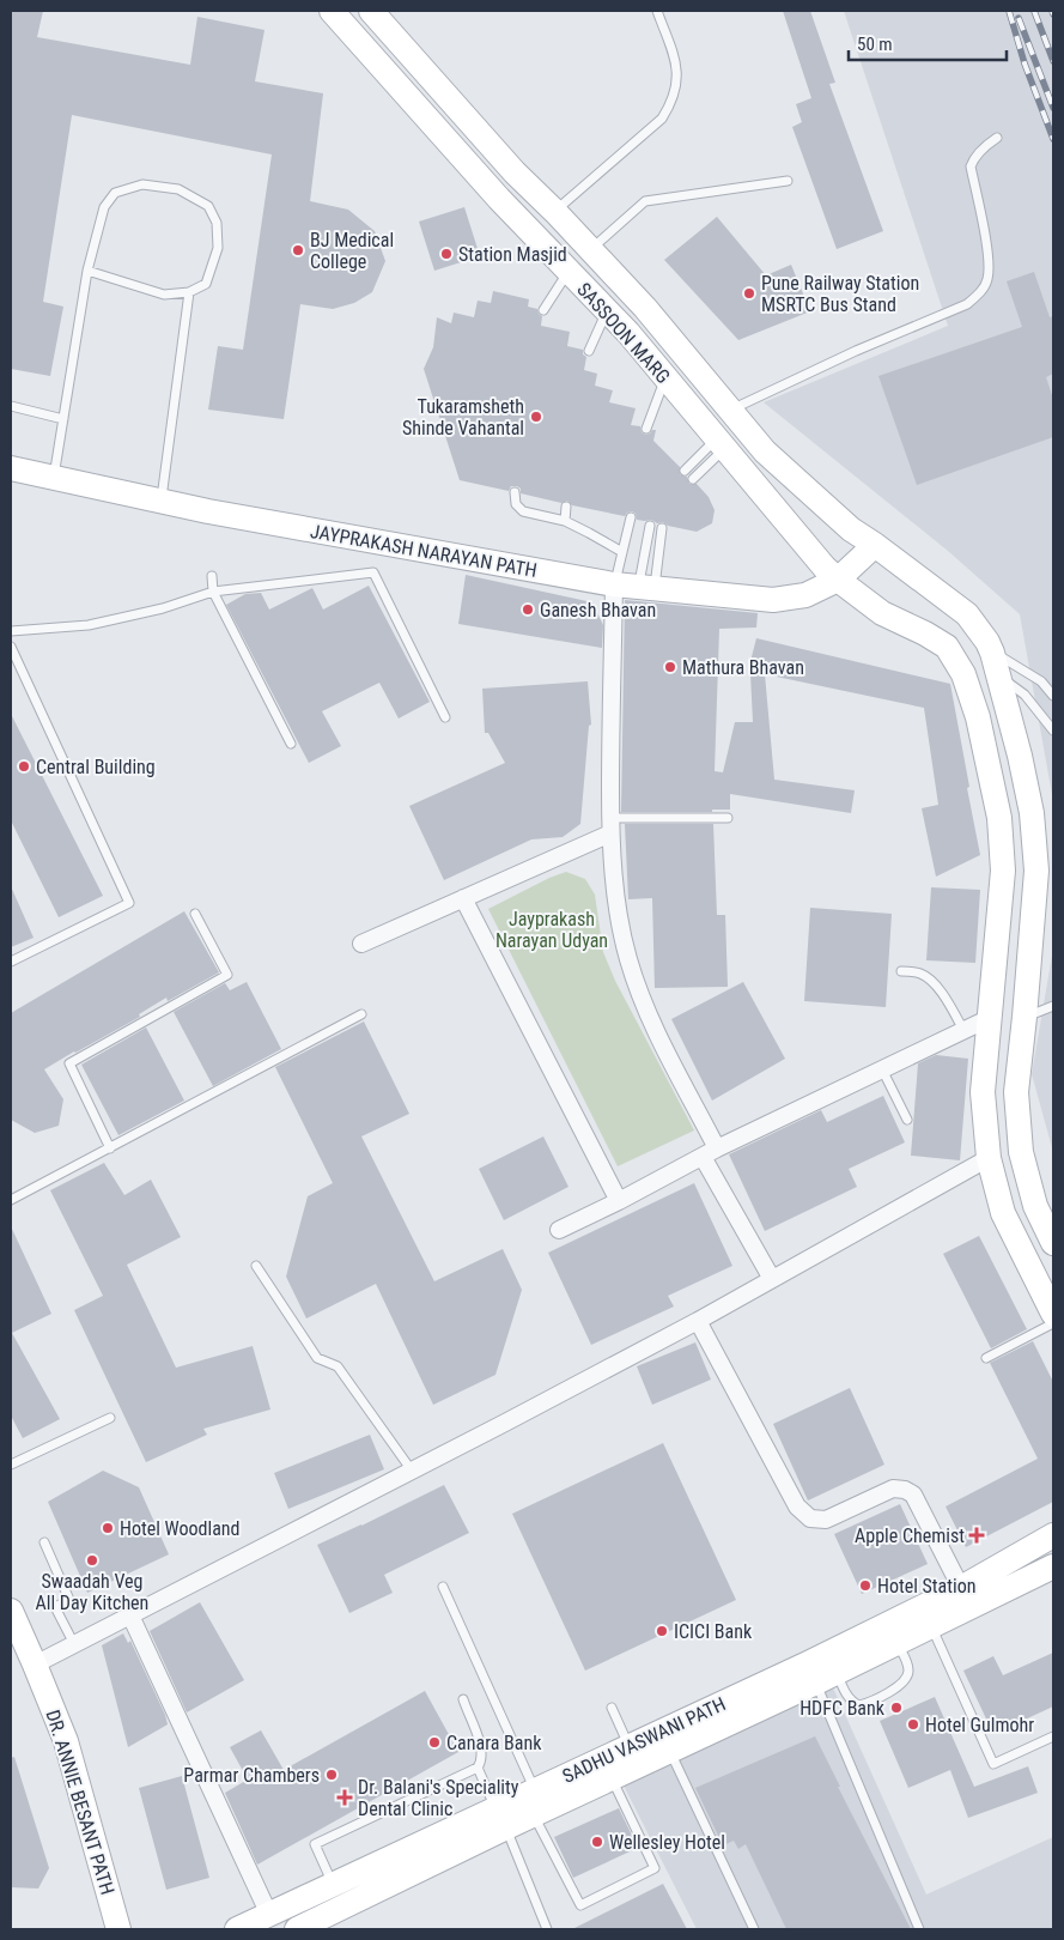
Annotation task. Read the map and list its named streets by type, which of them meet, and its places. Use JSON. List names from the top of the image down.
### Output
{
  "streets": {
    "main road": [
      "SASSOON MARG",
      "JAYPRAKASH NARAYAN PATH",
      "SADHU VASWANI PATH",
      "DR. ANNIE BESANT PATH"
    ]
  },
  "crossings": [
    ["SASSOON MARG", "JAYPRAKASH NARAYAN PATH"]
  ],
  "parks": ["Jayprakash Narayan Udyan"],
  "places": {
    "other": [
      "BJ Medical College",
      "Station Masjid",
      "Pune Railway Station MSRTC Bus Stand",
      "Tukaramsheth Shinde Vahantal",
      "Ganesh Bhavan",
      "Mathura Bhavan",
      "Central Building",
      "Hotel Woodland",
      "Swaadah Veg All Day Kitchen",
      "Hotel Station",
      "ICICI Bank",
      "HDFC Bank",
      "Hotel Gulmohr",
      "Canara Bank",
      "Parmar Chambers",
      "Wellesley Hotel"
    ],
    "health": ["Apple Chemist", "Dr. Balani's Speciality Dental Clinic"]
  },
  "scale_bar": "50 m"
}
